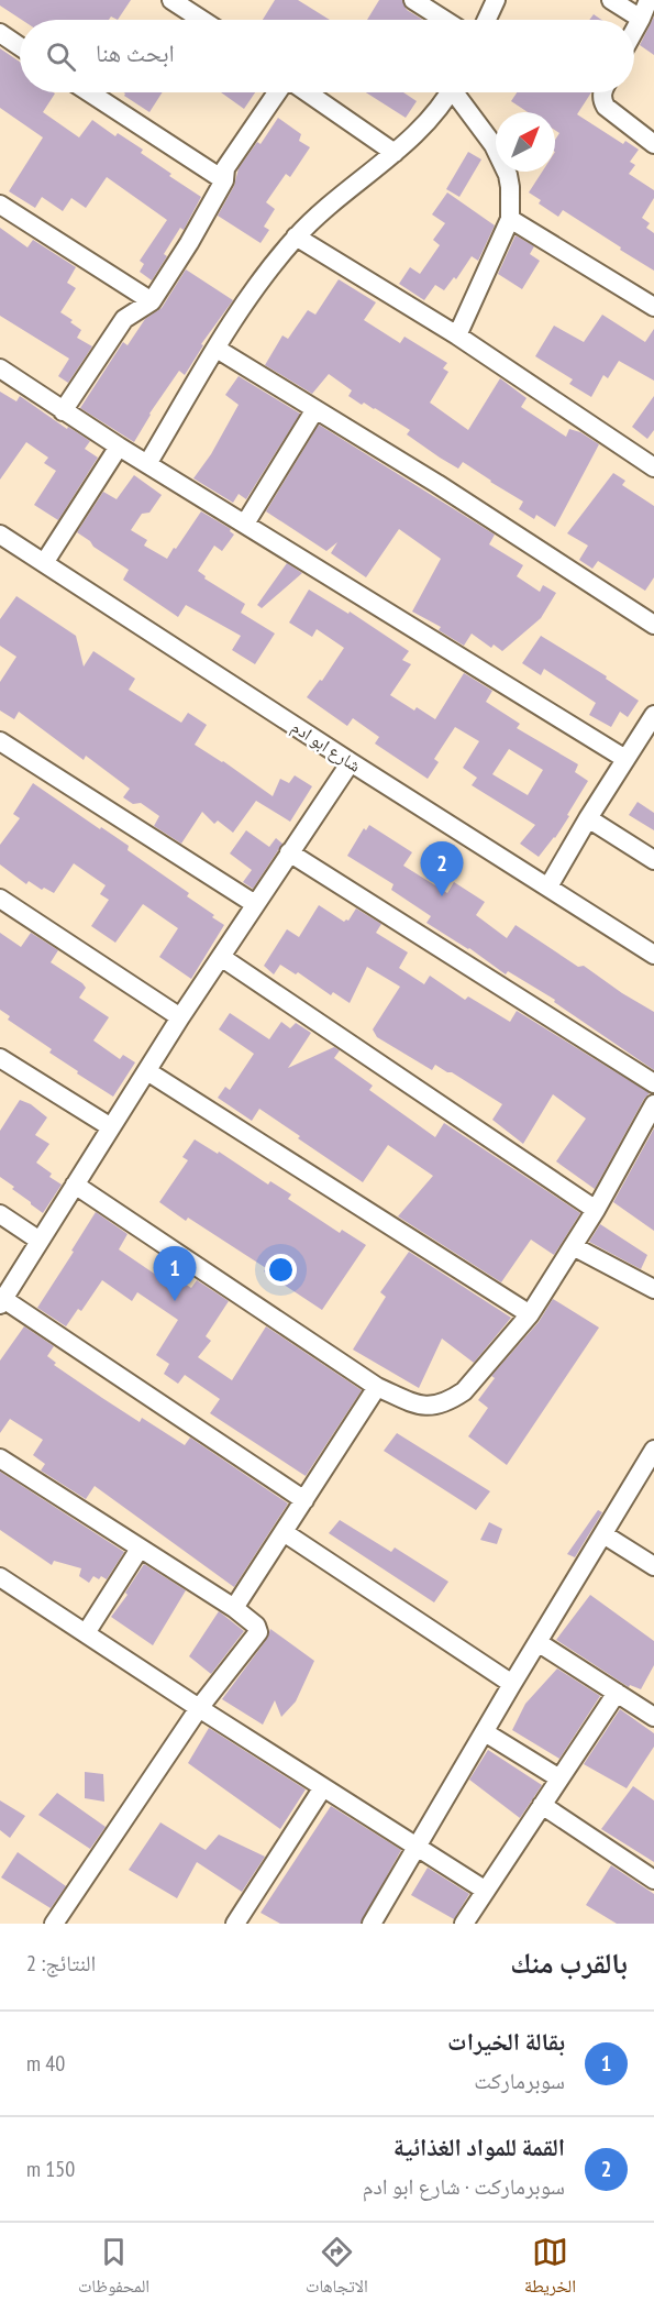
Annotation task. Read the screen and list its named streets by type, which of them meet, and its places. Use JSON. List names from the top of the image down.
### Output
{
  "streets": {
    "street": ["شارع ابو ادم"]
  },
  "north": "top right",
  "page": {
    "search": "ابحث هنا",
    "pins": ["2", "1"],
    "heading": ["بالقرب منك", "النتائج: 2"],
    "list": [
      {
        "mark": "1",
        "name": "بقالة الخيرات",
        "note": "سوبرماركت",
        "value": "40 m"
      },
      {
        "mark": "2",
        "name": "القمة للمواد الغذائية",
        "note": "سوبرماركت · شارع ابو ادم",
        "value": "150 m"
      }
    ],
    "nav": ["الخريطة", "الاتجاهات", "المحفوظات"]
  }
}
